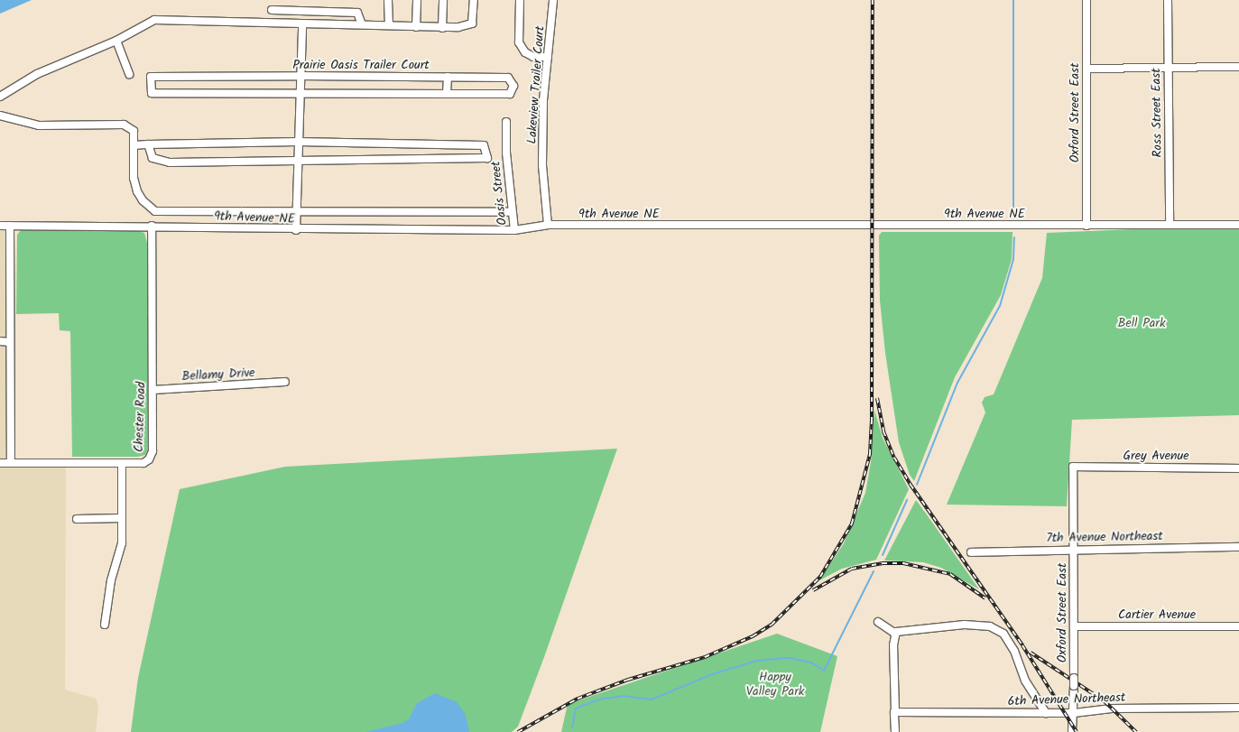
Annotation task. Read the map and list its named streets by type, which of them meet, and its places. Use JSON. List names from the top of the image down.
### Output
{
  "streets": {
    "street": [
      "Prairie Oasis Trailer Court",
      "Lakeview Trailer Court",
      "Oxford Street East",
      "Ross Street East",
      "Oasis Street",
      "9th Avenue NE",
      "Bellamy Drive",
      "Chester Road",
      "Grey Avenue",
      "7th Avenue Northeast",
      "Cartier Avenue",
      "6th Avenue Northeast"
    ]
  },
  "crossings": [
    ["Lakeview Trailer Court", "9th Avenue NE"],
    ["Oxford Street East", "9th Avenue NE"],
    ["Oxford Street East", "Grey Avenue"],
    ["Oxford Street East", "7th Avenue Northeast"],
    ["Oxford Street East", "Cartier Avenue"],
    ["Oxford Street East", "6th Avenue Northeast"],
    ["Ross Street East", "9th Avenue NE"],
    ["Oasis Street", "9th Avenue NE"],
    ["9th Avenue NE", "Chester Road"],
    ["Bellamy Drive", "Chester Road"]
  ],
  "parks": ["Bell Park", "Happy Valley Park"]
}
